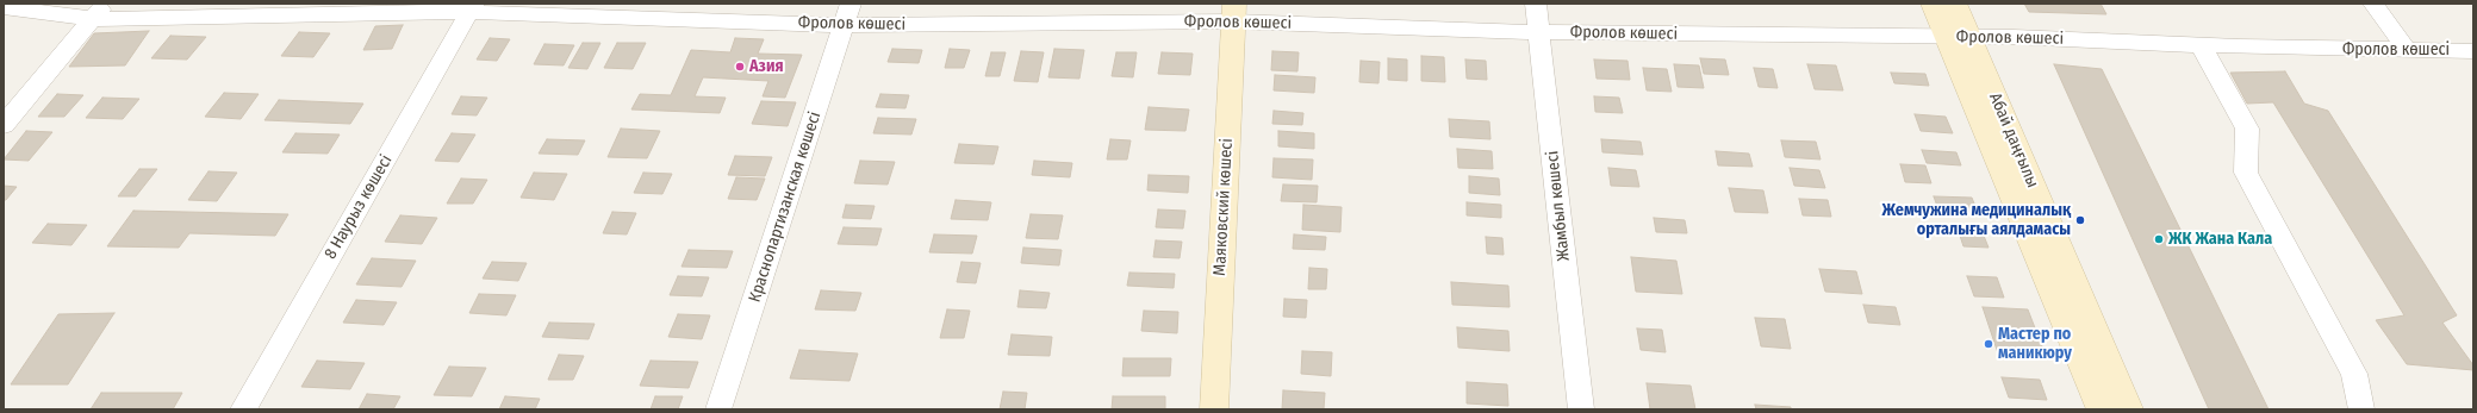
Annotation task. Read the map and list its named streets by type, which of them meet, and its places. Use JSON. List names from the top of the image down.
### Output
{
  "streets": {
    "main road": ["Абай даңғылы", "Маяковский көшесі"],
    "street": [
      "Фролов көшесі",
      "Жамбыл көшесі",
      "8 Наурыз көшесі",
      "Краснопартизанская көшесі"
    ]
  },
  "crossings": [
    ["Фролов көшесі", "Абай даңғылы"],
    ["Фролов көшесі", "Жамбыл көшесі"],
    ["Фролов көшесі", "8 Наурыз көшесі"],
    ["Фролов көшесі", "Краснопартизанская көшесі"],
    ["Фролов көшесі", "Маяковский көшесі"]
  ],
  "places": [
    "Азия",
    "Жемчужина медициналық орталығы аялдамасы",
    "ЖК Жана Кала",
    "Мастер по маникюру"
  ]
}
